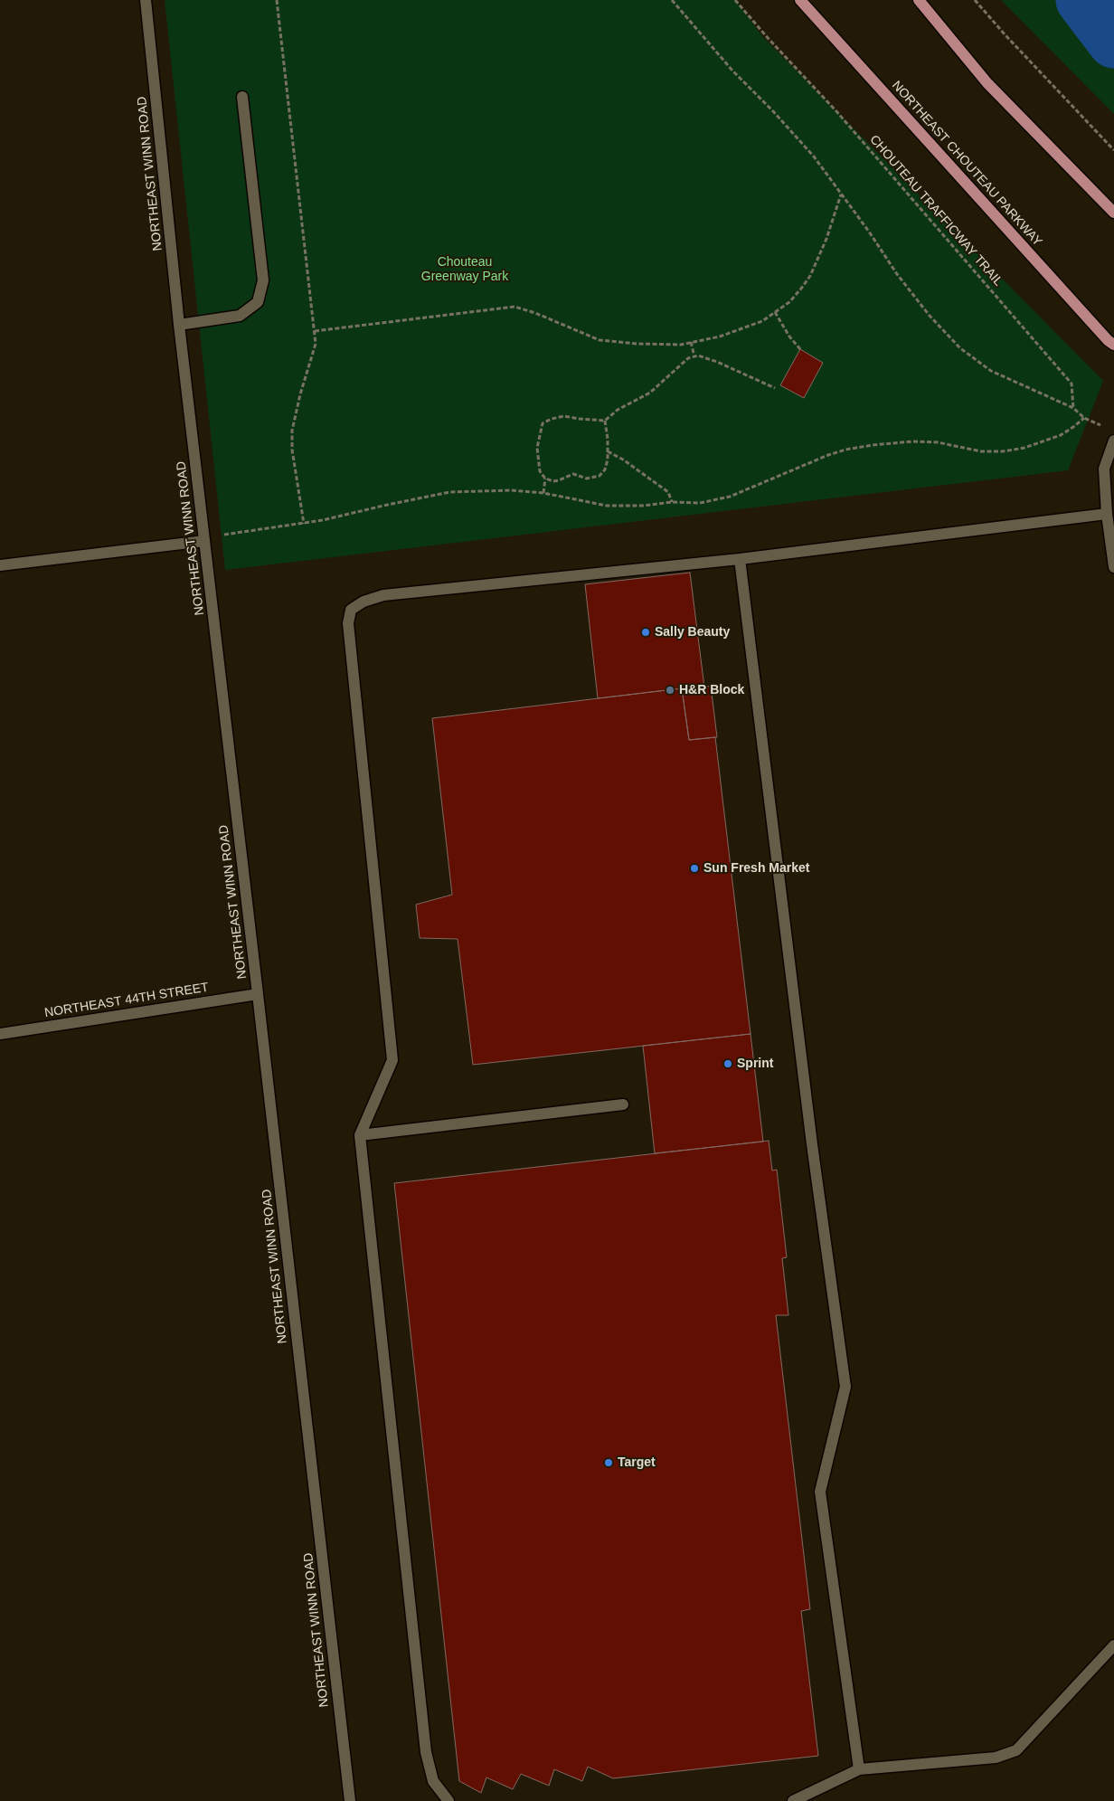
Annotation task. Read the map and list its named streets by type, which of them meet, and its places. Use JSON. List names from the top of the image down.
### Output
{
  "streets": {
    "main road": ["NORTHEAST CHOUTEAU PARKWAY"],
    "street": ["NORTHEAST WINN ROAD", "NORTHEAST 44TH STREET"],
    "path": ["CHOUTEAU TRAFFICWAY TRAIL"]
  },
  "crossings": [
    ["NORTHEAST WINN ROAD", "NORTHEAST 44TH STREET"]
  ],
  "parks": ["Chouteau Greenway Park"],
  "places": [
    "Sally Beauty",
    "H&R Block",
    "Sun Fresh Market",
    "Sprint",
    "Target"
  ]
}
